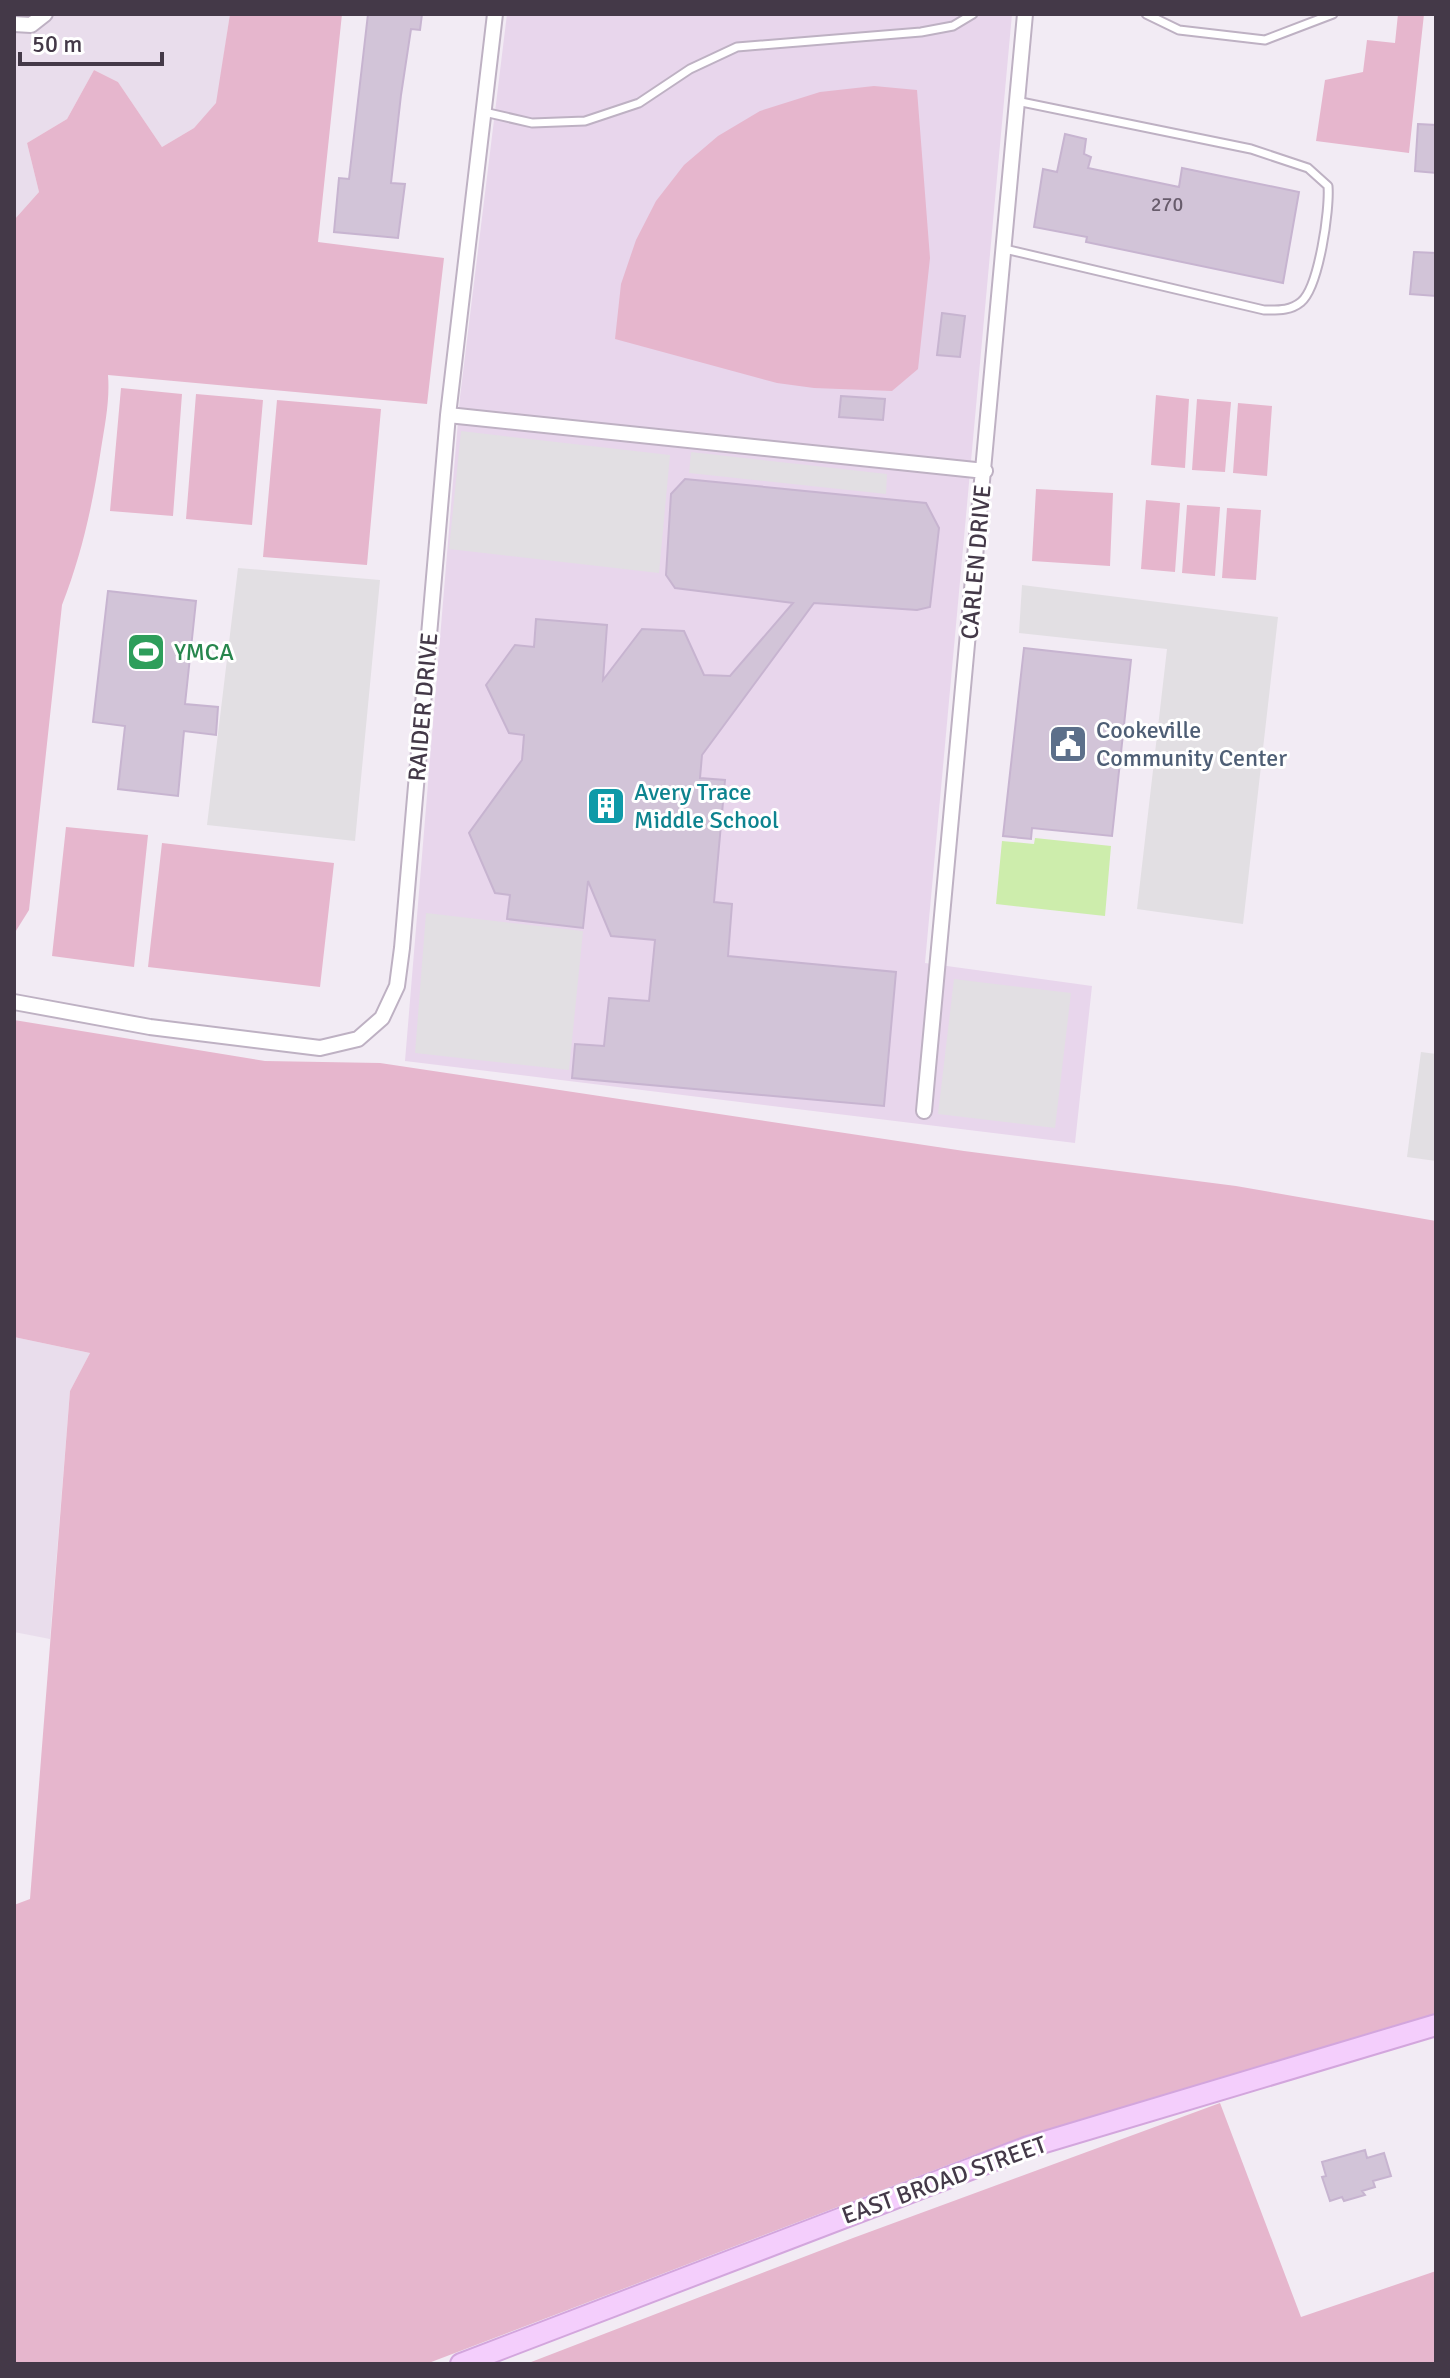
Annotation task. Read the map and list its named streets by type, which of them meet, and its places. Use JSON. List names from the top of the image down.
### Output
{
  "streets": {
    "street": ["CARLEN DRIVE", "RAIDER DRIVE", "EAST BROAD STREET"]
  },
  "places": {
    "sports": ["YMCA"],
    "public building": ["Cookeville Community Center"],
    "building": ["Avery Trace Middle School"]
  },
  "house_numbers": ["270"],
  "scale_bar": "50 m"
}
